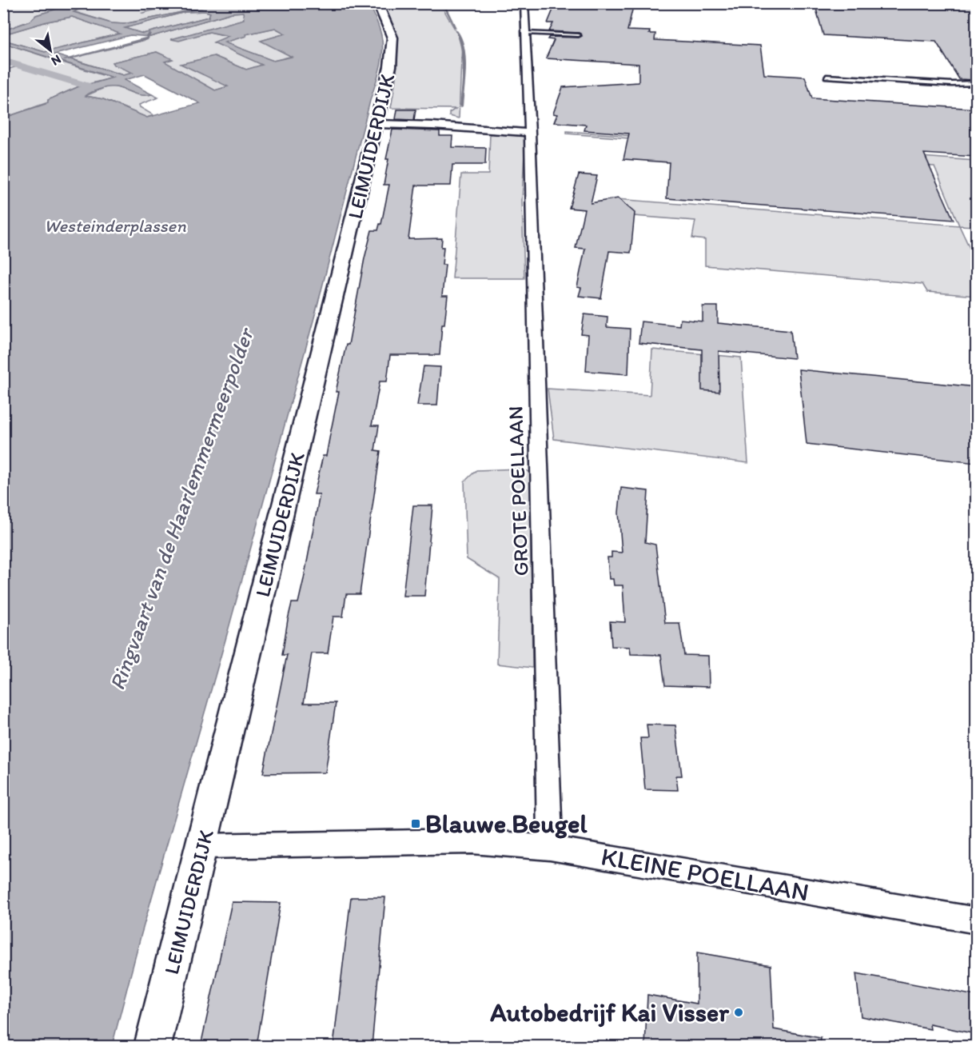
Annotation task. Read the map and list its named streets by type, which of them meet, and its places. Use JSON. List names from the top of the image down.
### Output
{
  "streets": {
    "street": ["LEIMUIDERDIJK", "GROTE POELLAAN", "KLEINE POELLAAN"]
  },
  "crossings": [
    ["LEIMUIDERDIJK", "KLEINE POELLAAN"],
    ["GROTE POELLAAN", "KLEINE POELLAAN"]
  ],
  "water": ["Westeinderplassen", "Ringvaart van de Haarlemmermeerpolder"],
  "places": {
    "transit": ["Blauwe Beugel"],
    "other": ["Autobedrijf Kai Visser"]
  },
  "north": "bottom right"
}
